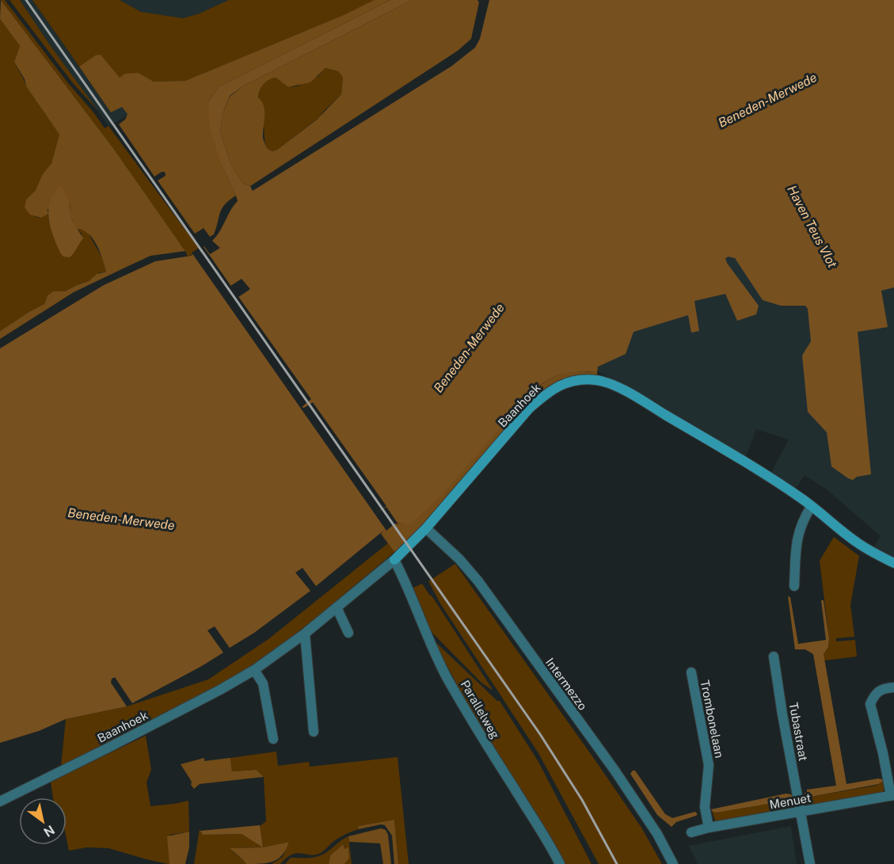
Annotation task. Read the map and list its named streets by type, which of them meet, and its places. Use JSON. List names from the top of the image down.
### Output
{
  "streets": {
    "street": [
      "Baanhoek",
      "Intermezzo",
      "Parallelweg",
      "Trombonelaan",
      "Tubastraat",
      "Menuet"
    ]
  },
  "crossings": [
    ["Baanhoek", "Intermezzo"],
    ["Baanhoek", "Parallelweg"],
    ["Trombonelaan", "Menuet"],
    ["Tubastraat", "Menuet"]
  ],
  "water": ["Beneden-Merwede", "Haven Teus Vlot"],
  "north": "bottom right"
}
